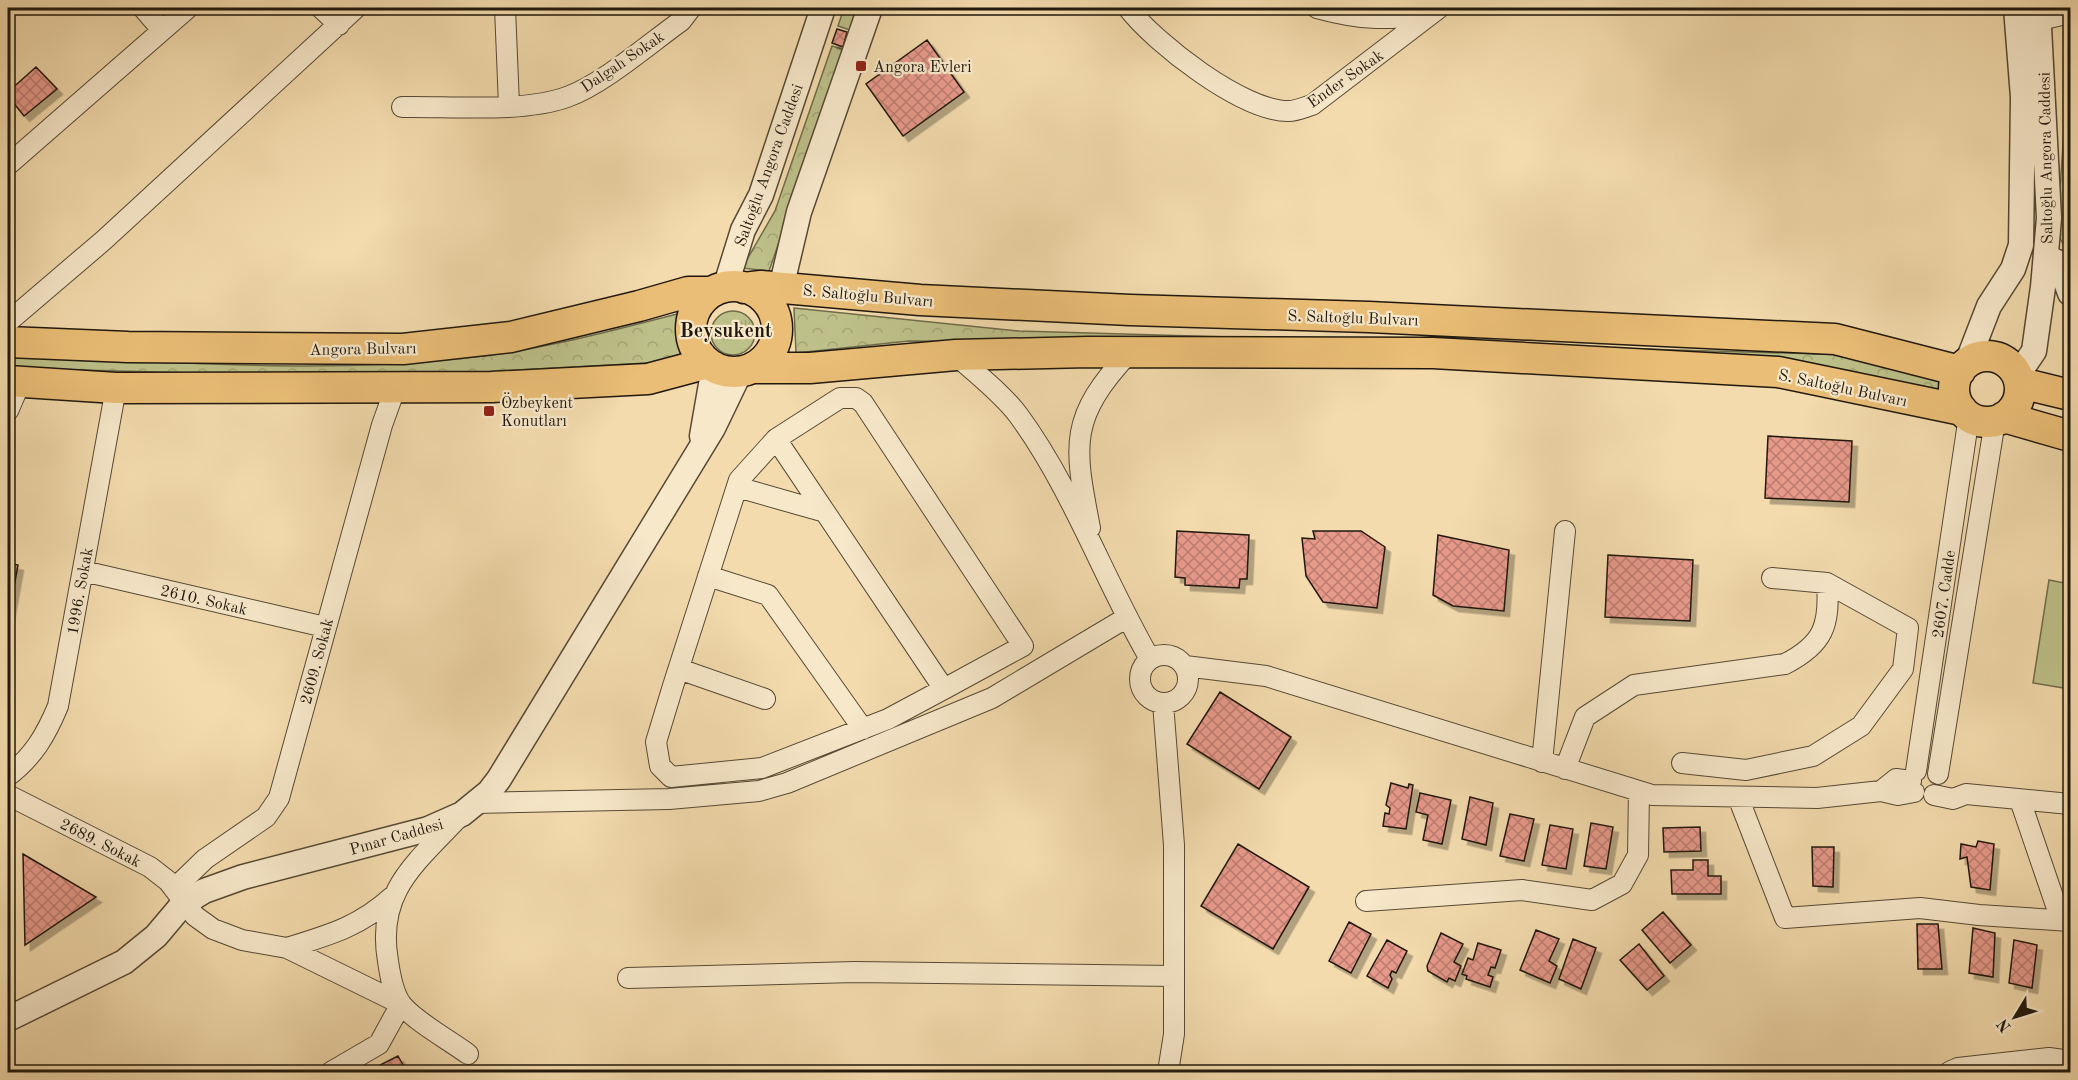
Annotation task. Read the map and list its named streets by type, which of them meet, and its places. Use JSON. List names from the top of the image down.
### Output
{
  "streets": {
    "main road": ["S. Saltoğlu Bulvarı", "Angora Bulvarı"],
    "street": [
      "Dalgah Sokak",
      "Ender Sokak",
      "Saltoğlu Angora Caddesi",
      "1996. Sokak",
      "2607. Cadde",
      "2610. Sokak",
      "2609. Sokak",
      "Pınar Caddesi",
      "2689. Sokak"
    ]
  },
  "crossings": [
    ["Saltoğlu Angora Caddesi", "S. Saltoğlu Bulvarı"],
    ["Saltoğlu Angora Caddesi", "Angora Bulvarı"],
    ["Saltoğlu Angora Caddesi", "2607. Cadde"],
    ["Saltoğlu Angora Caddesi", "Pınar Caddesi"],
    ["S. Saltoğlu Bulvarı", "Angora Bulvarı"],
    ["S. Saltoğlu Bulvarı", "2607. Cadde"],
    ["S. Saltoğlu Bulvarı", "Pınar Caddesi"],
    ["Angora Bulvarı", "Pınar Caddesi"],
    ["1996. Sokak", "2610. Sokak"],
    ["2610. Sokak", "2609. Sokak"],
    ["2609. Sokak", "Pınar Caddesi"],
    ["2609. Sokak", "2689. Sokak"],
    ["Pınar Caddesi", "2689. Sokak"]
  ],
  "districts": ["Beysukent"],
  "places": {
    "transit": ["Angora Evleri", "Özbeykent Konutları"]
  },
  "north": "bottom left"
}
